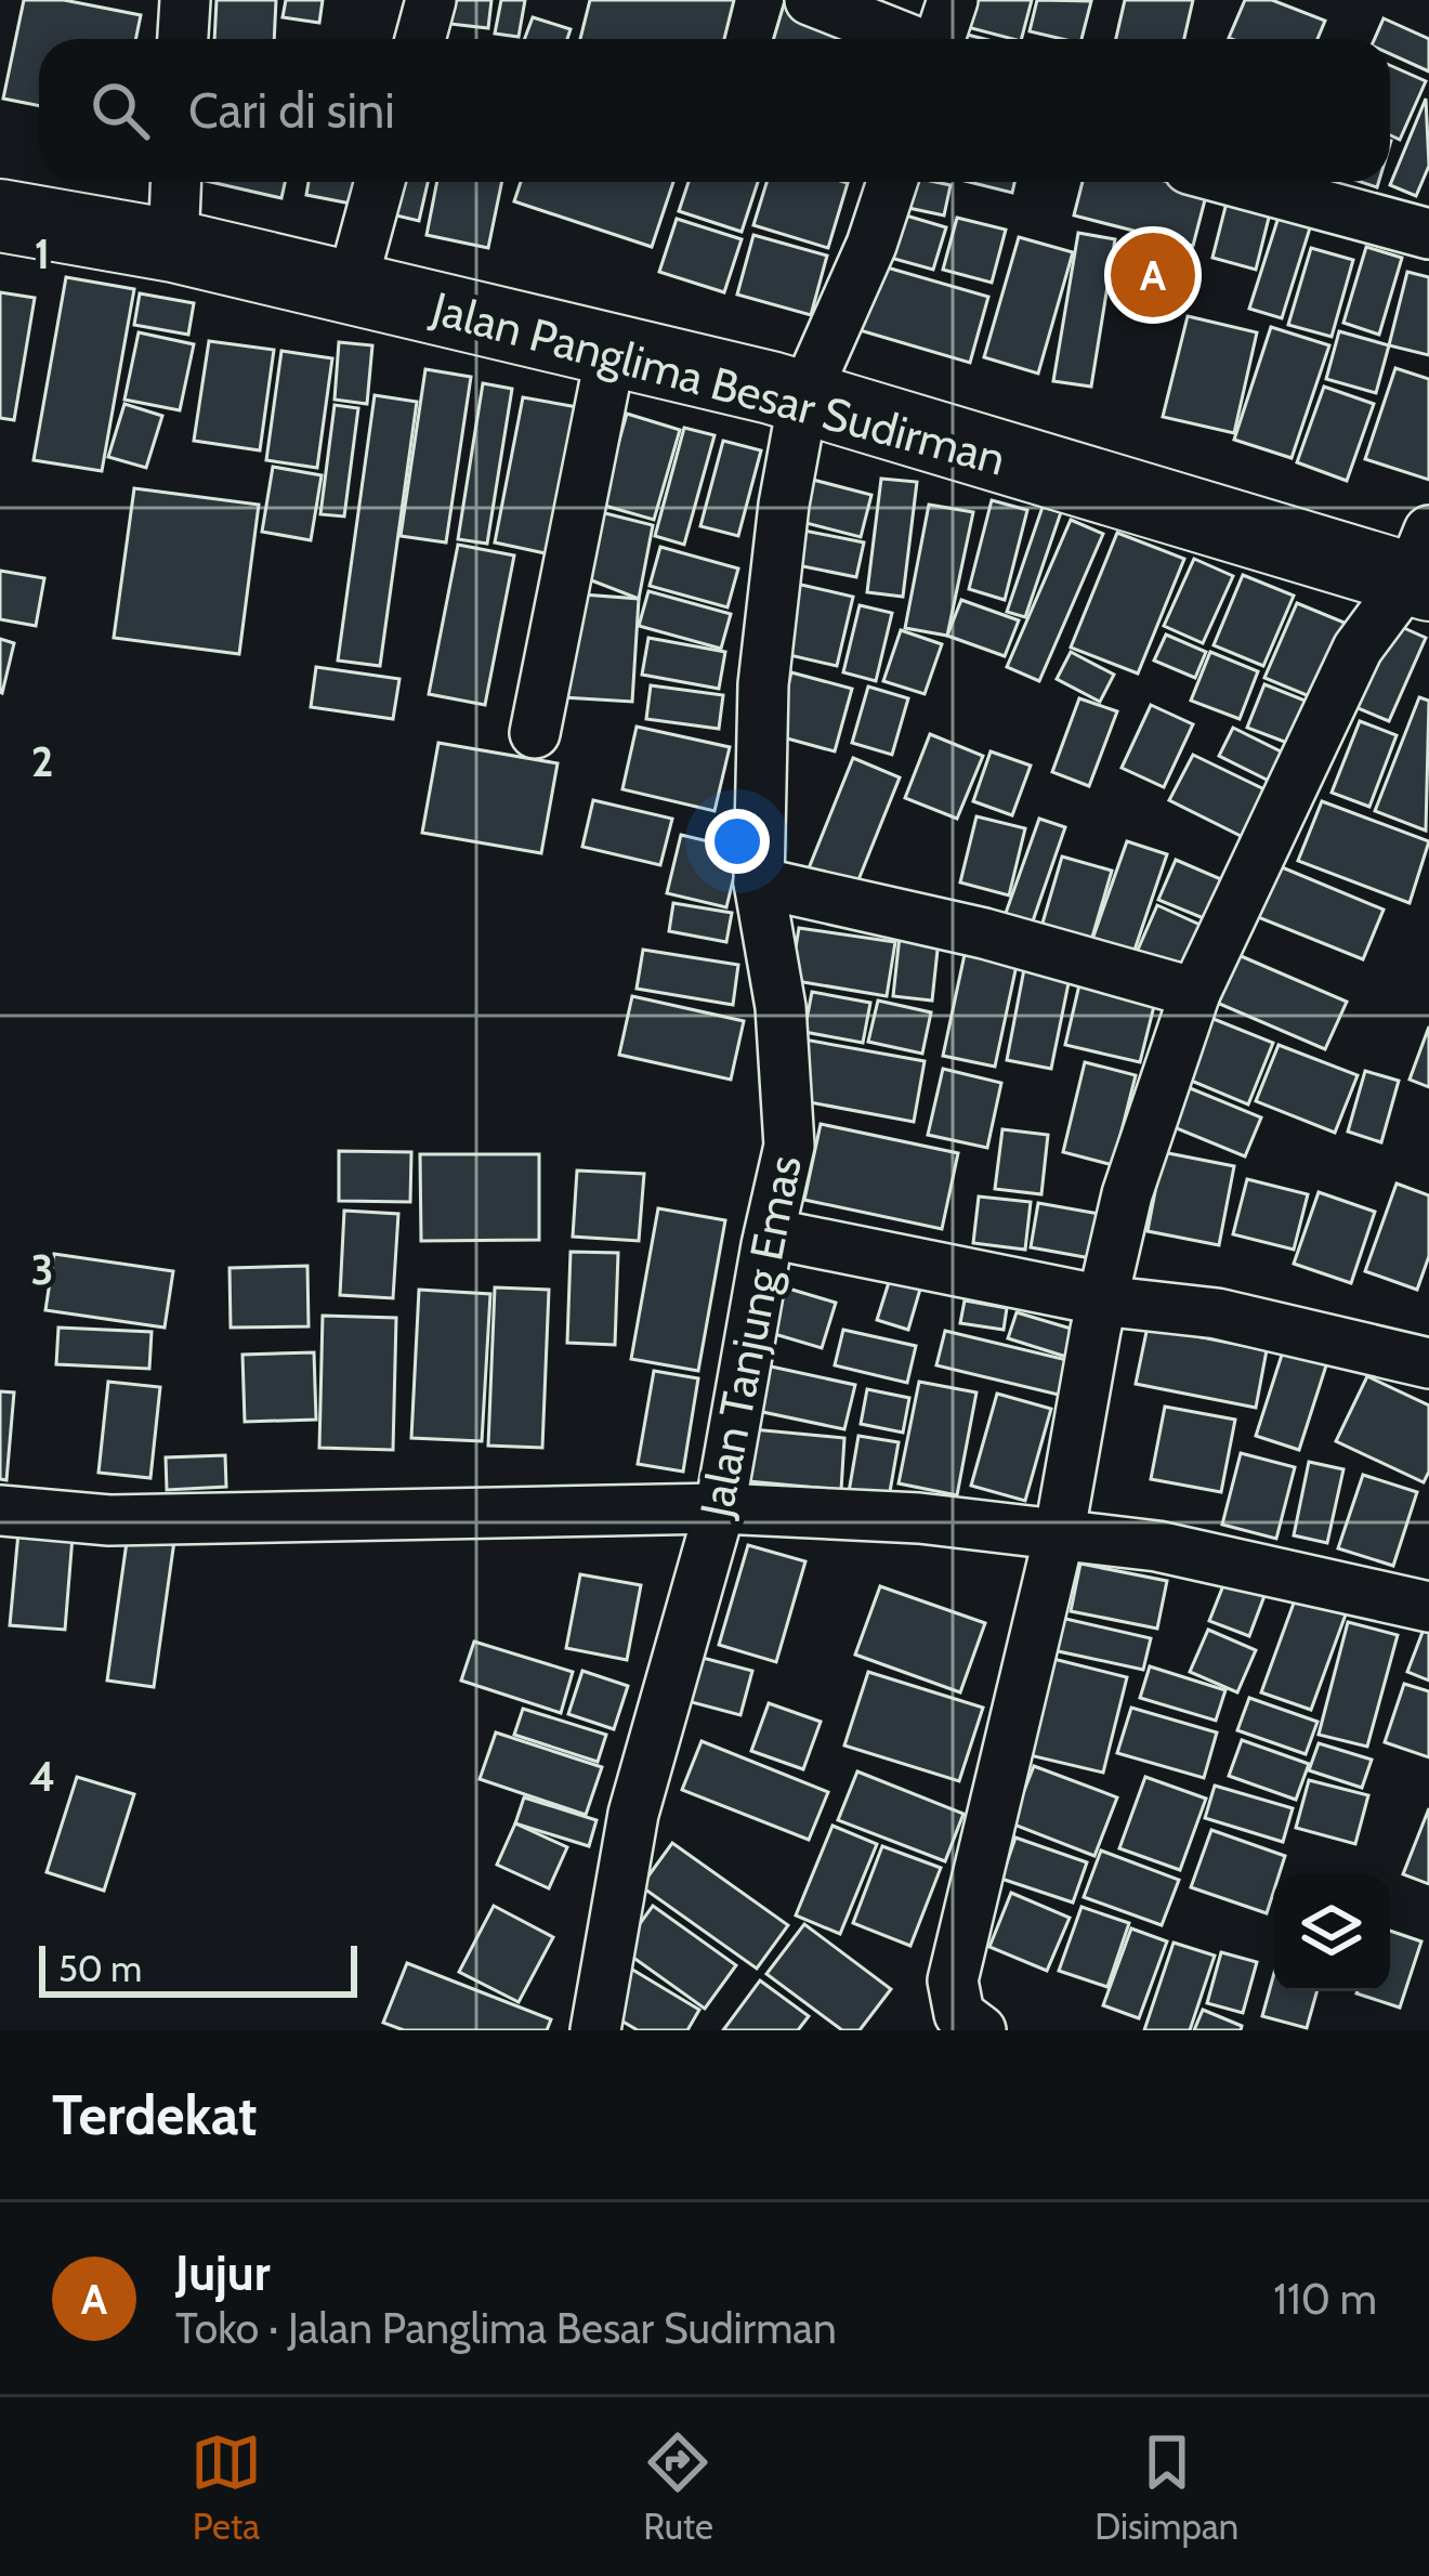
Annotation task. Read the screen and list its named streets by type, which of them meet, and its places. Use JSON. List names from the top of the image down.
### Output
{
  "streets": {
    "highway": ["Jalan Panglima Besar Sudirman"],
    "street": ["Jalan Tanjung Emas"]
  },
  "crossings": [
    ["Jalan Panglima Besar Sudirman", "Jalan Tanjung Emas"]
  ],
  "scale_bar": "50 m",
  "page": {
    "search": "Cari di sini",
    "pins": "A",
    "scale": "50 m",
    "heading": "Terdekat",
    "list": [
      {
        "mark": "A",
        "name": "Jujur",
        "note": "Toko · Jalan Panglima Besar Sudirman",
        "value": "110 m"
      }
    ],
    "nav": ["Peta", "Rute", "Disimpan"]
  },
  "grid": {
    "rows": [
      "1",
      "2",
      "3",
      "4"
    ]
  }
}
